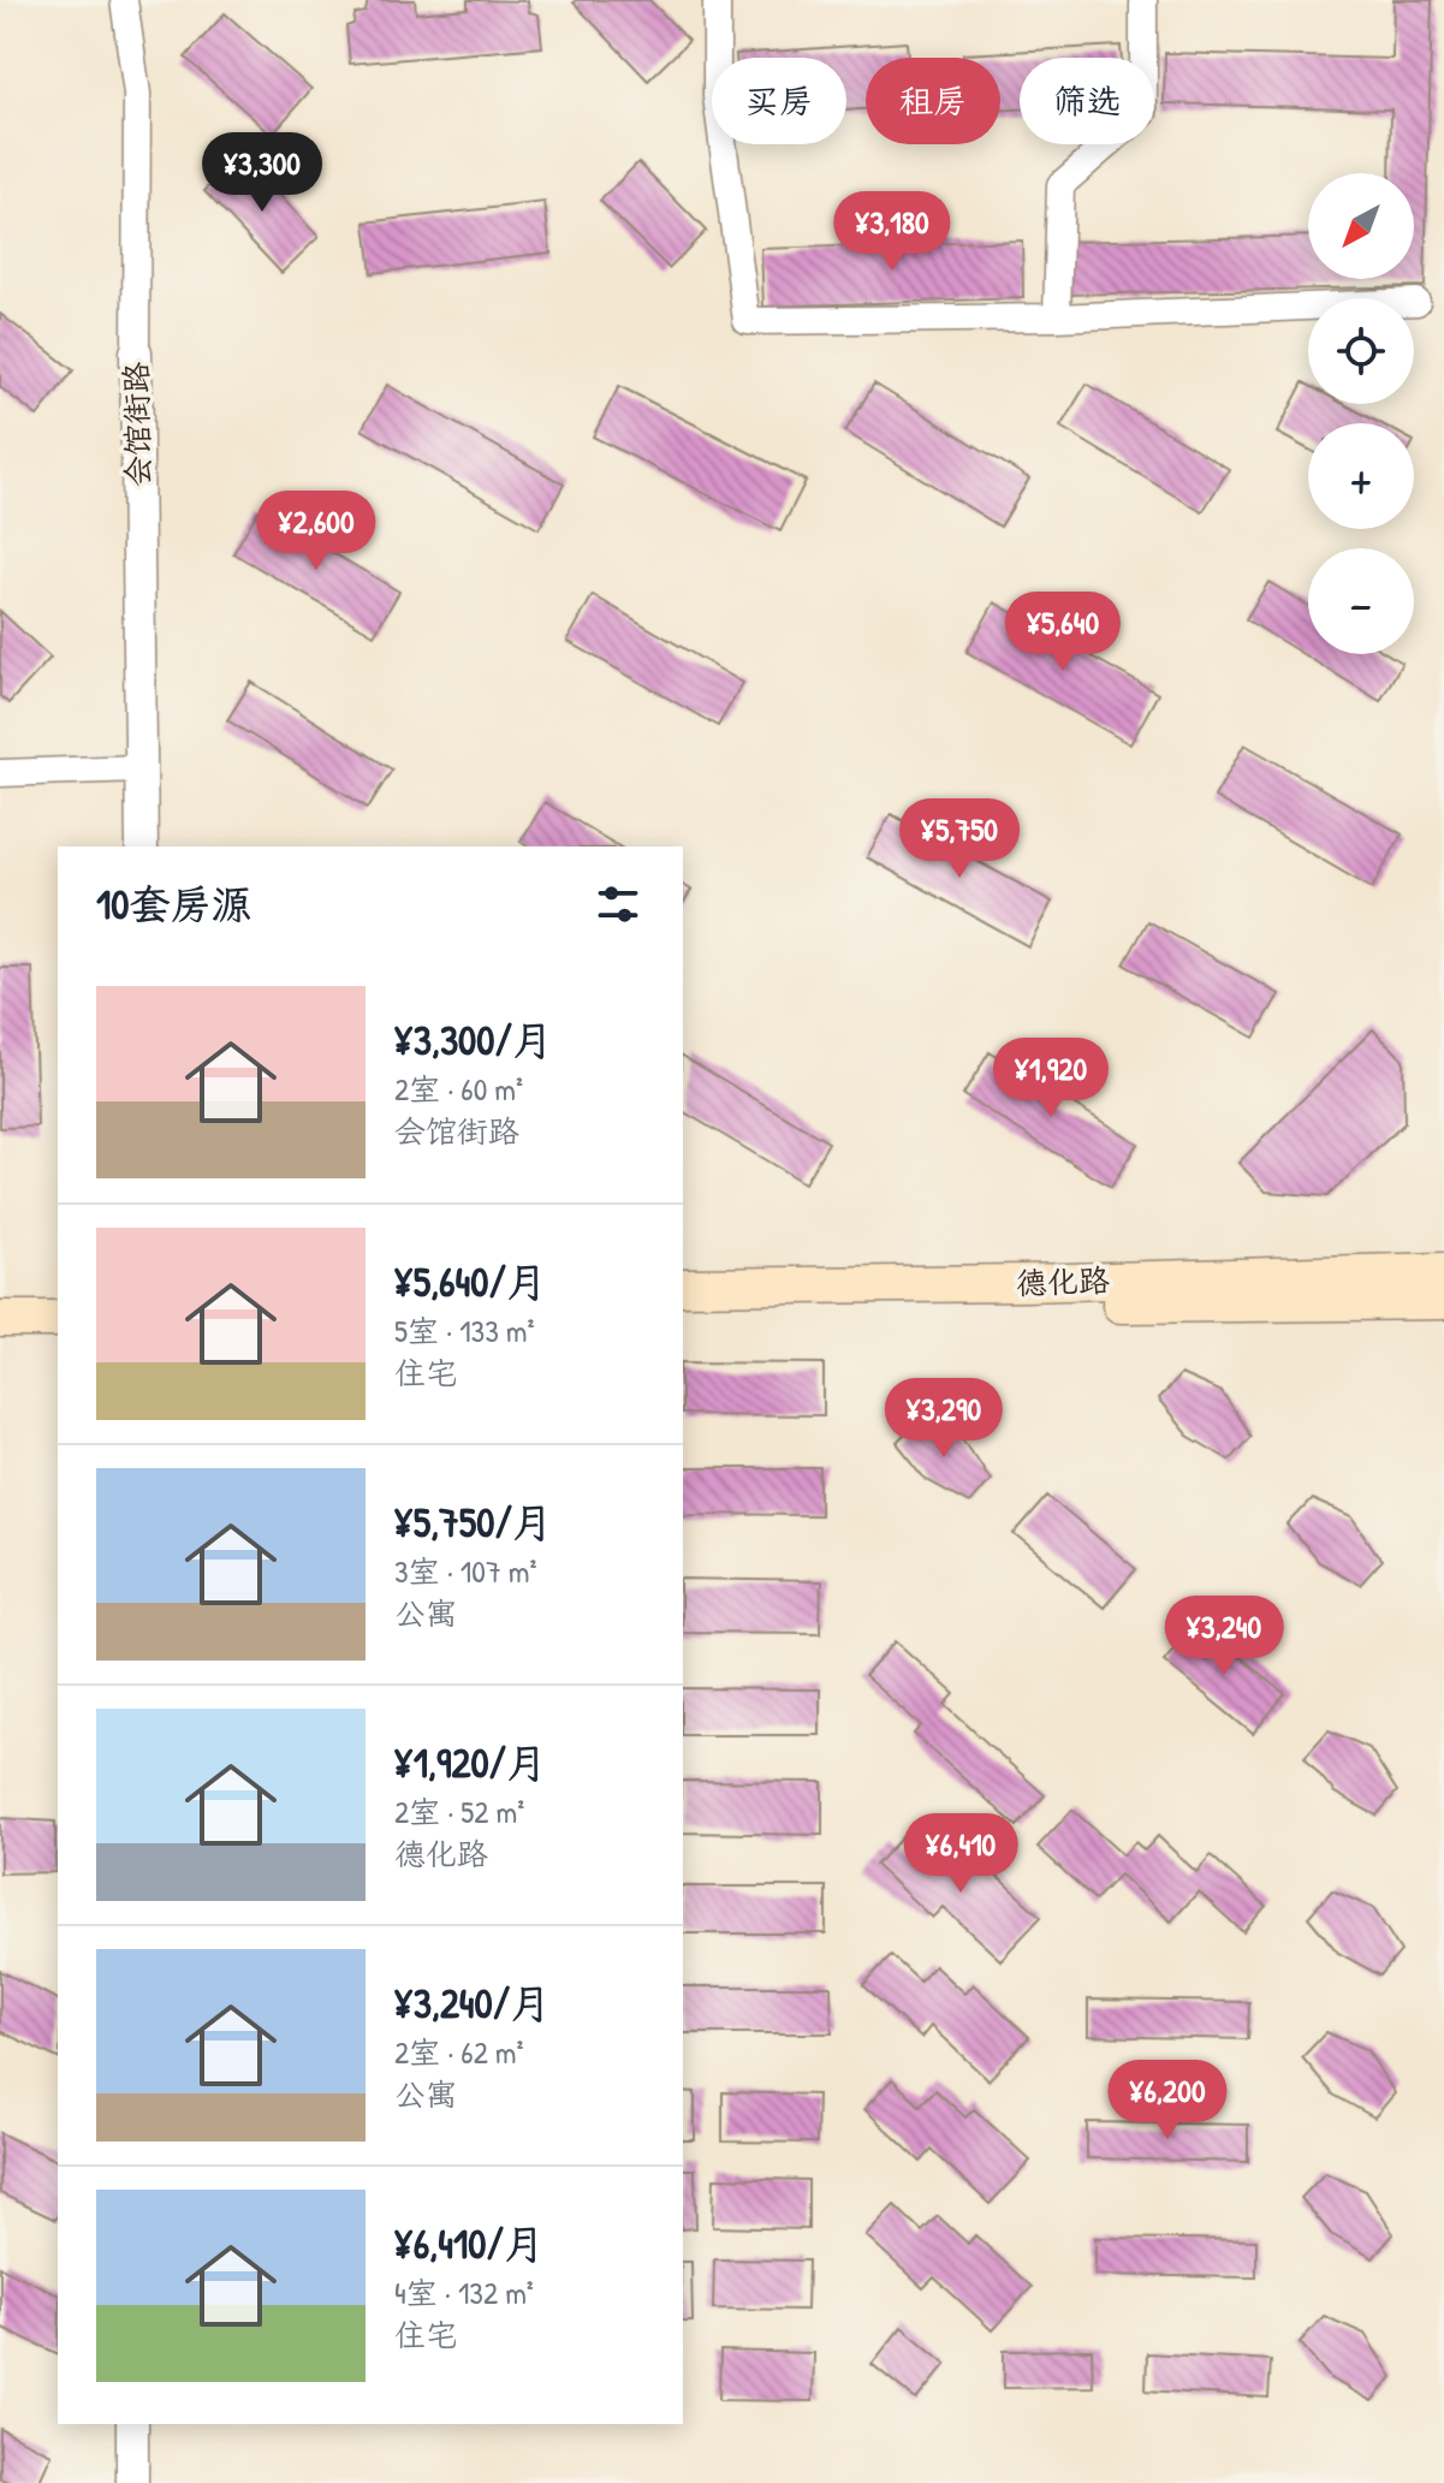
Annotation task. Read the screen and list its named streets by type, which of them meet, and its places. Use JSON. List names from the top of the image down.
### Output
{
  "streets": {
    "main road": ["德化路"],
    "street": ["会馆街路"]
  },
  "north": "bottom left",
  "page": {
    "chip": ["买房", "租房", "筛选"],
    "price": [
      "¥3,300",
      "¥3,180",
      "¥2,600",
      "¥5,640",
      "¥5,750",
      "¥1,920",
      "¥3,290",
      "¥3,240",
      "¥6,410",
      "¥6,200"
    ],
    "map_buttons": ["+", "−"],
    "heading": "10套房源",
    "list": [
      {
        "name": "¥3,300/月",
        "note": "2室 · 60 m² · 会馆街路"
      },
      {
        "name": "¥5,640/月",
        "note": "5室 · 133 m² · 住宅"
      },
      {
        "name": "¥5,750/月",
        "note": "3室 · 107 m² · 公寓"
      },
      {
        "name": "¥1,920/月",
        "note": "2室 · 52 m² · 德化路"
      },
      {
        "name": "¥3,240/月",
        "note": "2室 · 62 m² · 公寓"
      },
      {
        "name": "¥6,410/月",
        "note": "4室 · 132 m² · 住宅"
      }
    ]
  }
}
